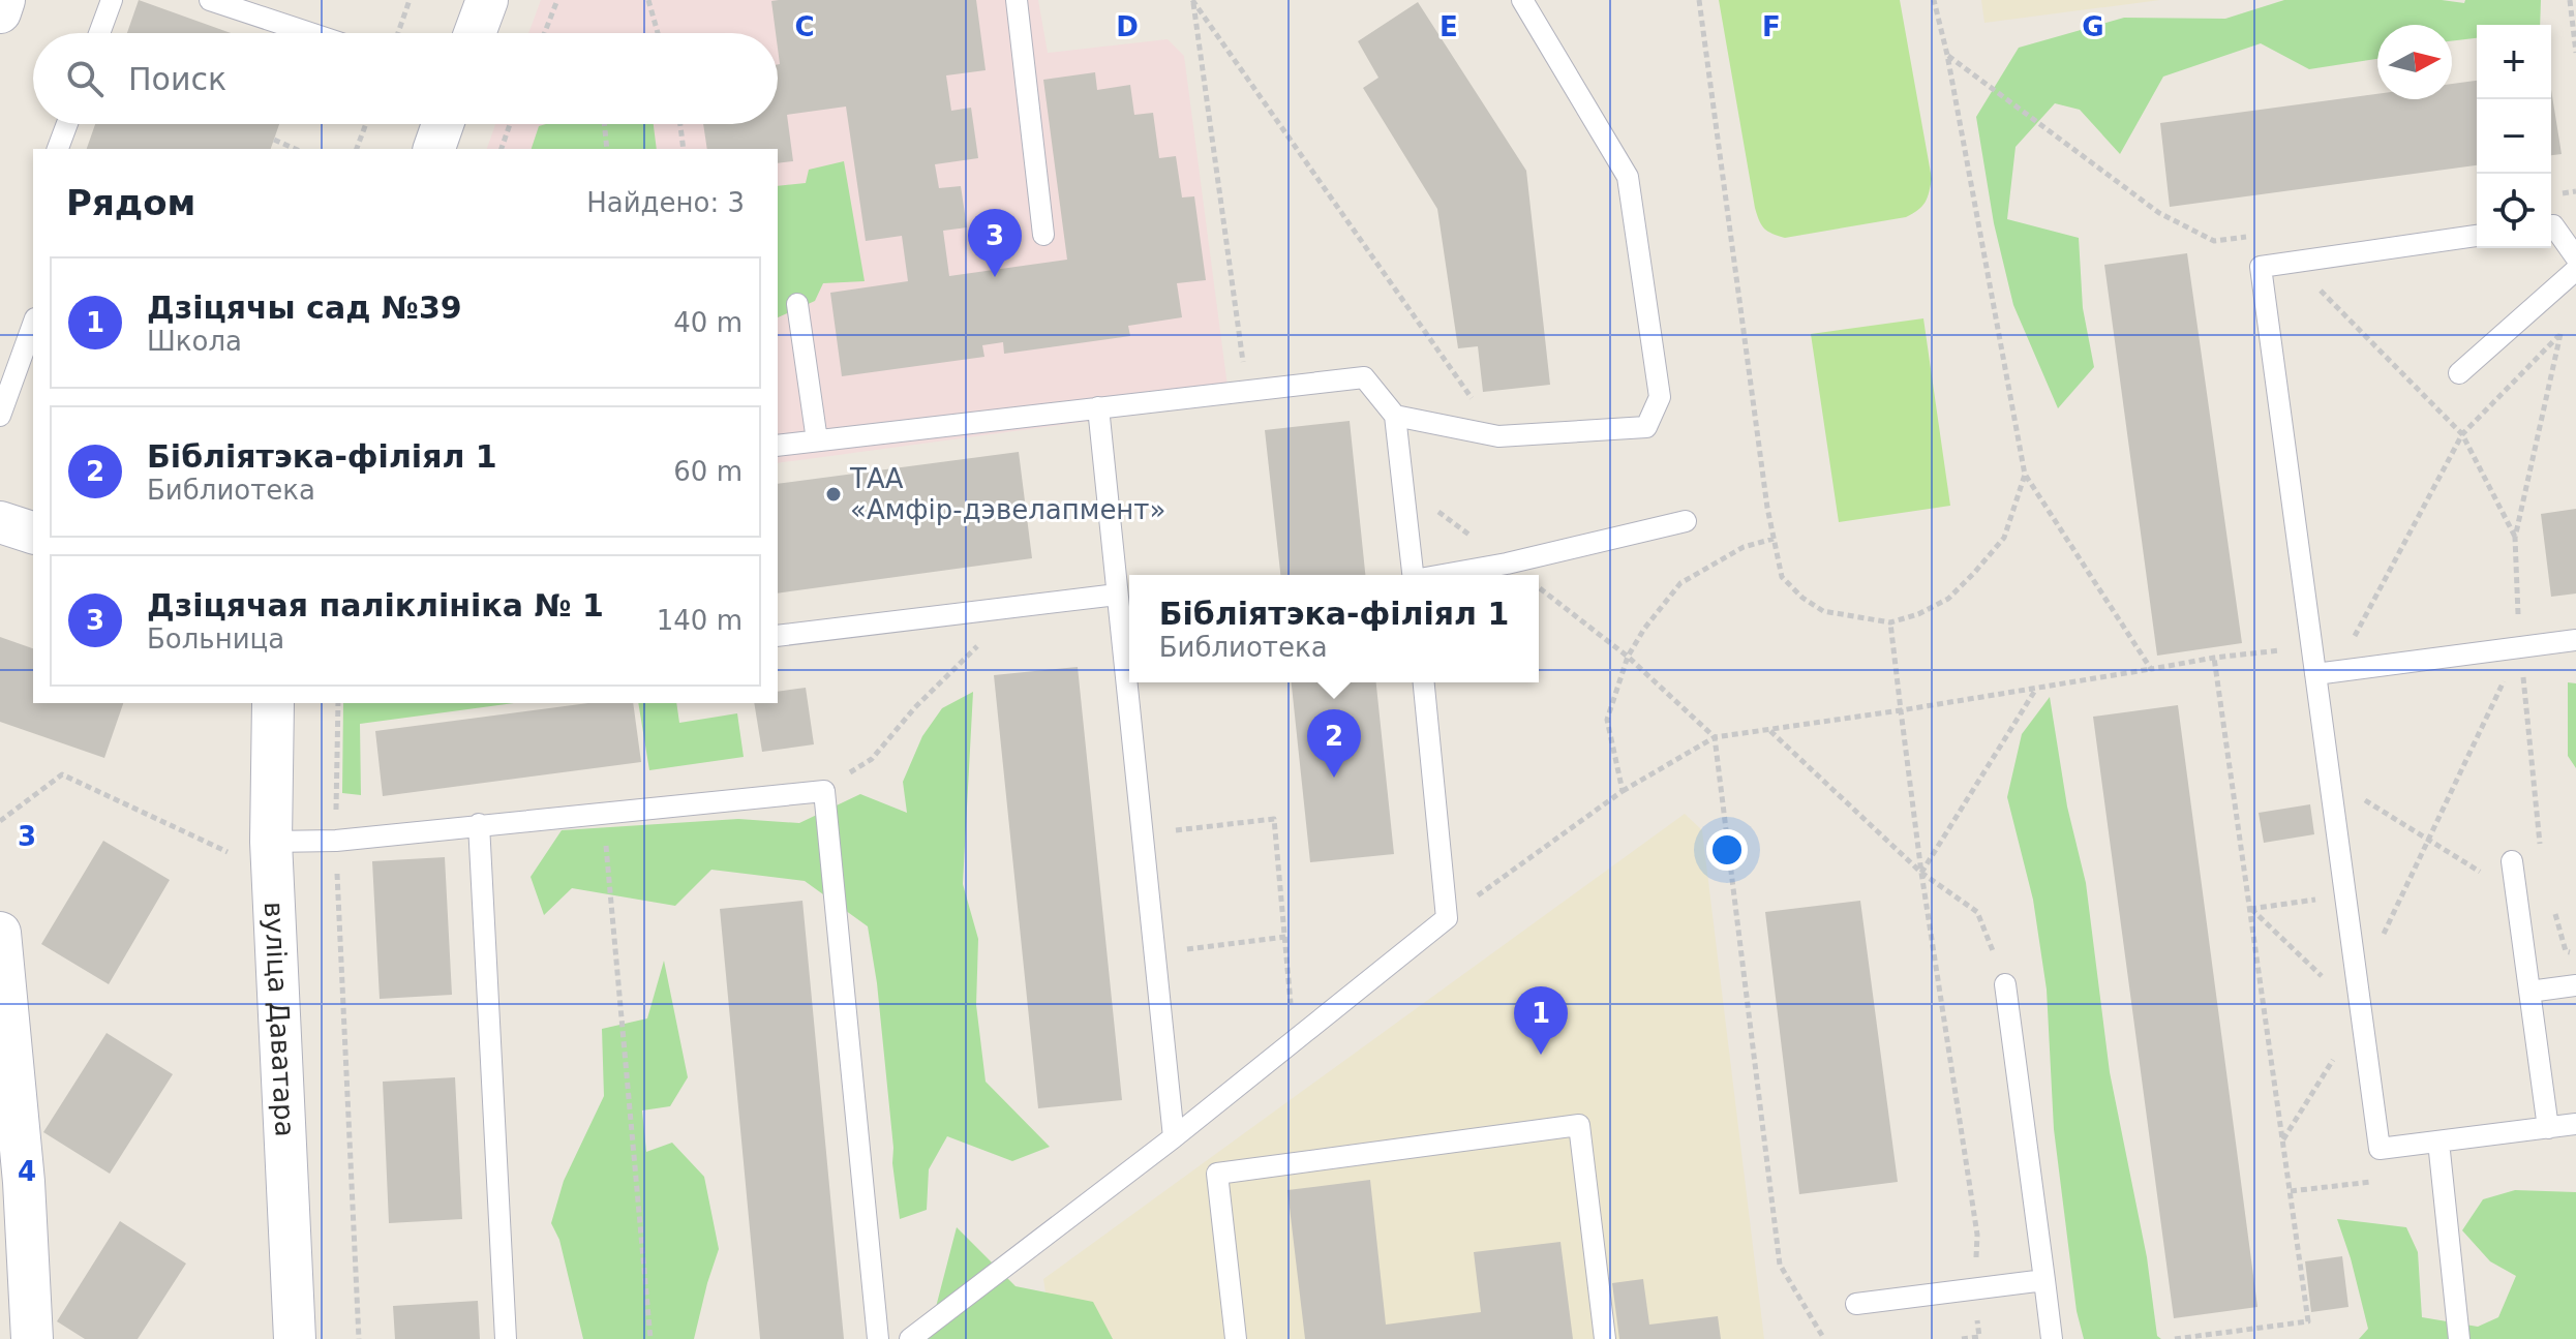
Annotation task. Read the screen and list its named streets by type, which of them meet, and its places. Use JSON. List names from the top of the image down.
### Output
{
  "streets": {
    "street": ["вуліца Даватара"]
  },
  "places": ["ТАА «Амфір-дэвелапмент»"],
  "north": "right",
  "page": {
    "map_buttons": ["+", "−"],
    "search": "Поиск",
    "heading": ["Рядом", "Найдено: 3"],
    "pins": ["3", "2", "1"],
    "list": [
      {
        "mark": "1",
        "name": "Дзіцячы сад №39",
        "note": "Школа",
        "value": "40 m"
      },
      {
        "mark": "2",
        "name": "Бібліятэка-філіял 1",
        "note": "Библиотека",
        "value": "60 m"
      },
      {
        "mark": "3",
        "name": "Дзіцячая паліклініка № 1",
        "note": "Больница",
        "value": "140 m"
      }
    ],
    "popup": ["Бібліятэка-філіял 1", "Библиотека"]
  },
  "grid": {
    "columns": [
      "C",
      "D",
      "E",
      "F",
      "G"
    ],
    "rows": ["3", "4"]
  }
}
